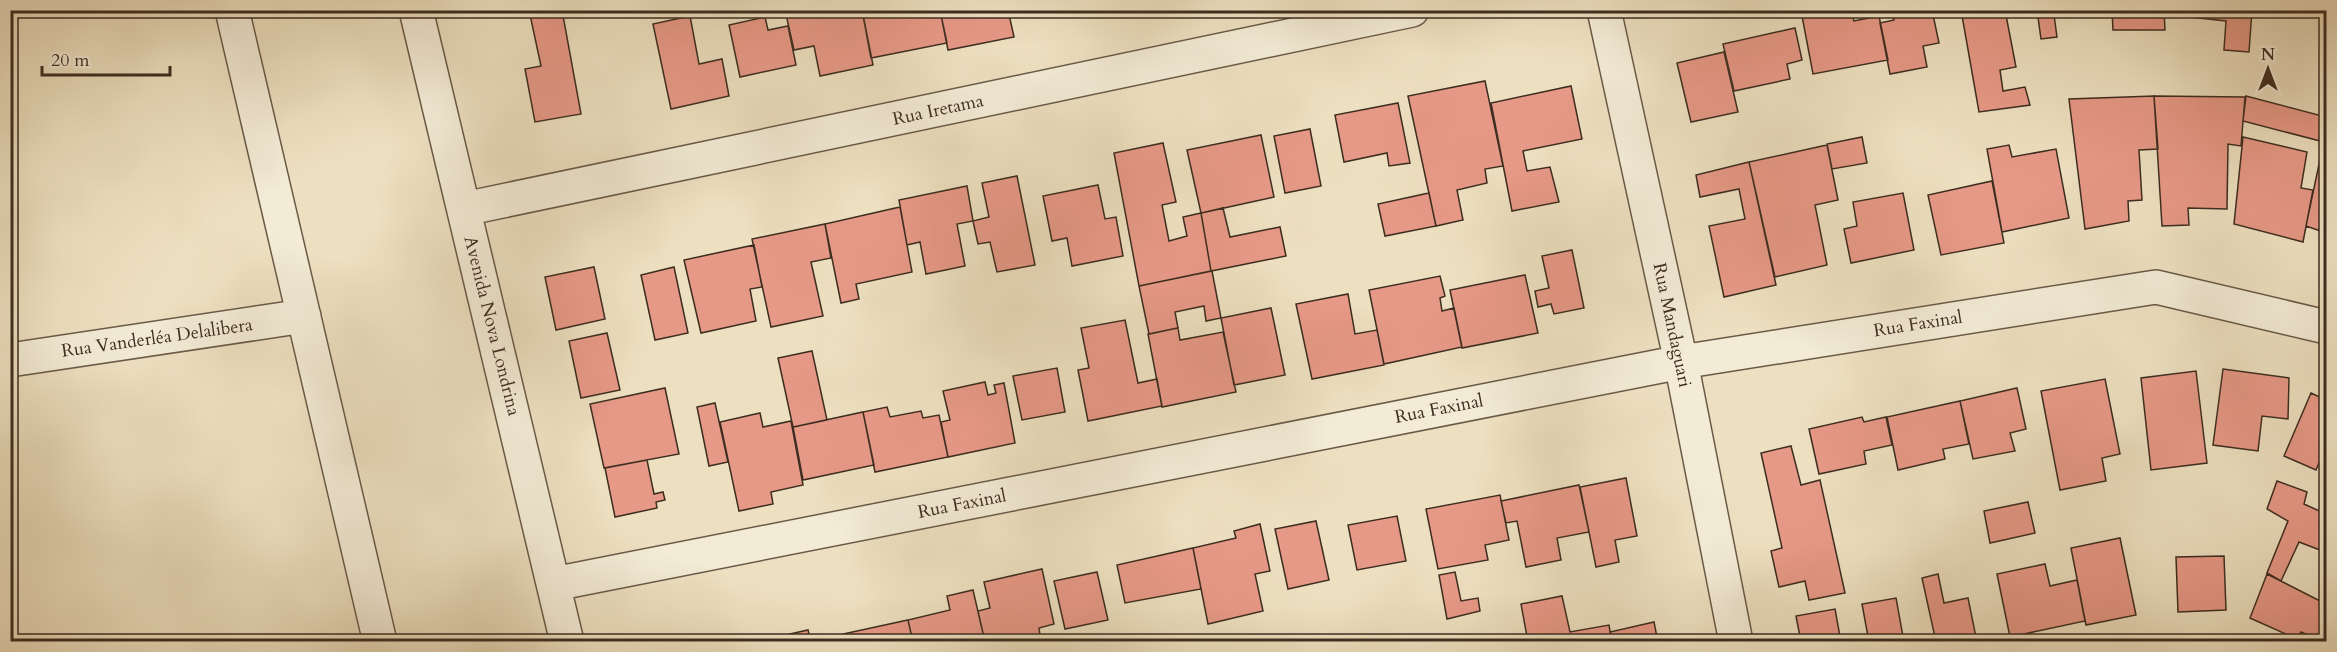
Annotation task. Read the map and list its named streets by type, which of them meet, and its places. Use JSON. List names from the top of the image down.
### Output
{
  "streets": {
    "street": [
      "Rua Iretama",
      "Rua Faxinal",
      "Rua Mandaguari",
      "Avenida Nova Londrina",
      "Rua Vanderléa Delalibera"
    ]
  },
  "crossings": [
    ["Rua Iretama", "Avenida Nova Londrina"],
    ["Rua Faxinal", "Rua Mandaguari"],
    ["Rua Faxinal", "Avenida Nova Londrina"]
  ],
  "scale_bar": "20 m",
  "north": "top"
}
